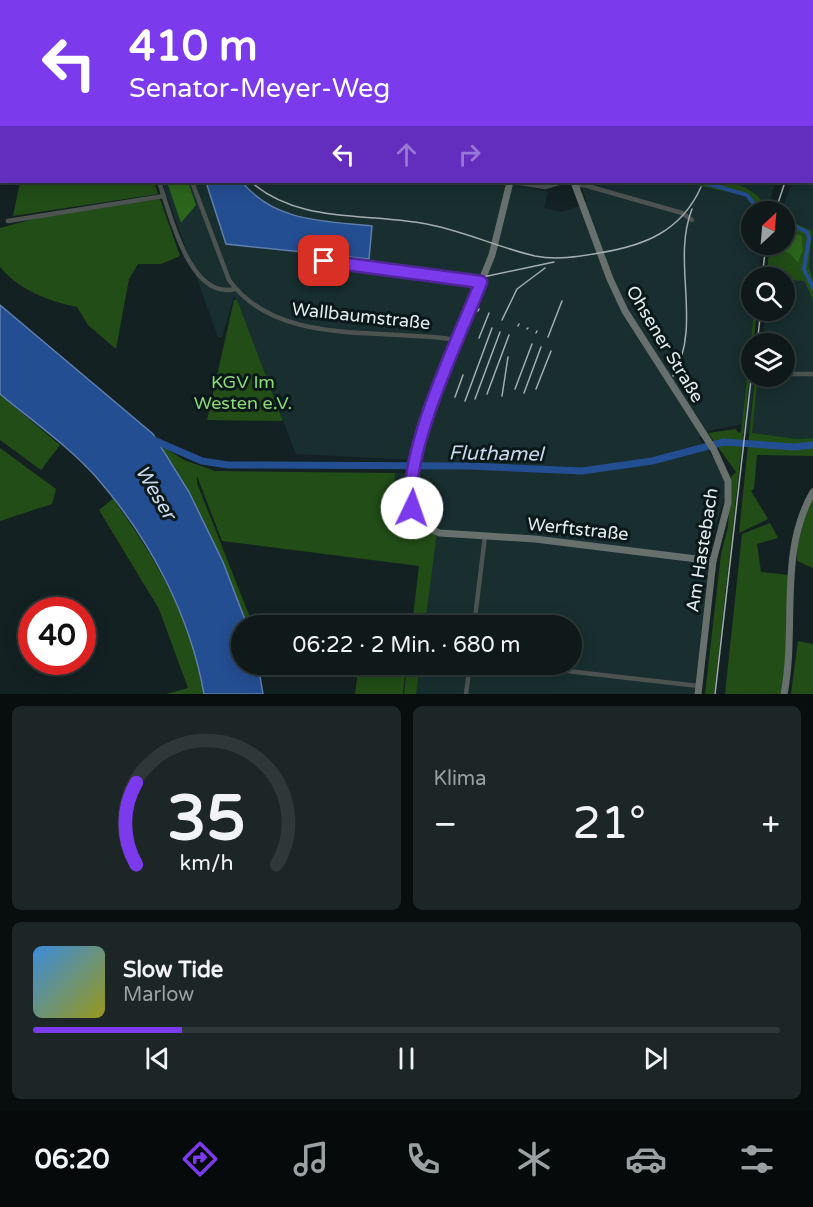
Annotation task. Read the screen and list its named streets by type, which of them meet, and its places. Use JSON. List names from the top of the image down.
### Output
{
  "streets": {
    "main road": ["Ohsener Straße", "Werftstraße", "Am Hastebach"],
    "street": ["Wallbaumstraße"]
  },
  "crossings": [
    ["Wallbaumstraße", "Werftstraße"],
    ["Ohsener Straße", "Am Hastebach"],
    ["Werftstraße", "Am Hastebach"]
  ],
  "water": ["Fluthamel", "Weser"],
  "parks": ["KGV Im Westen e.V."],
  "north": "top right",
  "page": {
    "turn": ["410 m", "Senator-Meyer-Weg"],
    "limit": "40",
    "trip": "06:22 · 2 Min. · 680 m",
    "tile": "Klima",
    "heat": ["−", "21°", "+"],
    "song": ["Slow Tide", "Marlow"],
    "tabs": "06:20",
    "gauge": ["35", "km/h"]
  }
}
